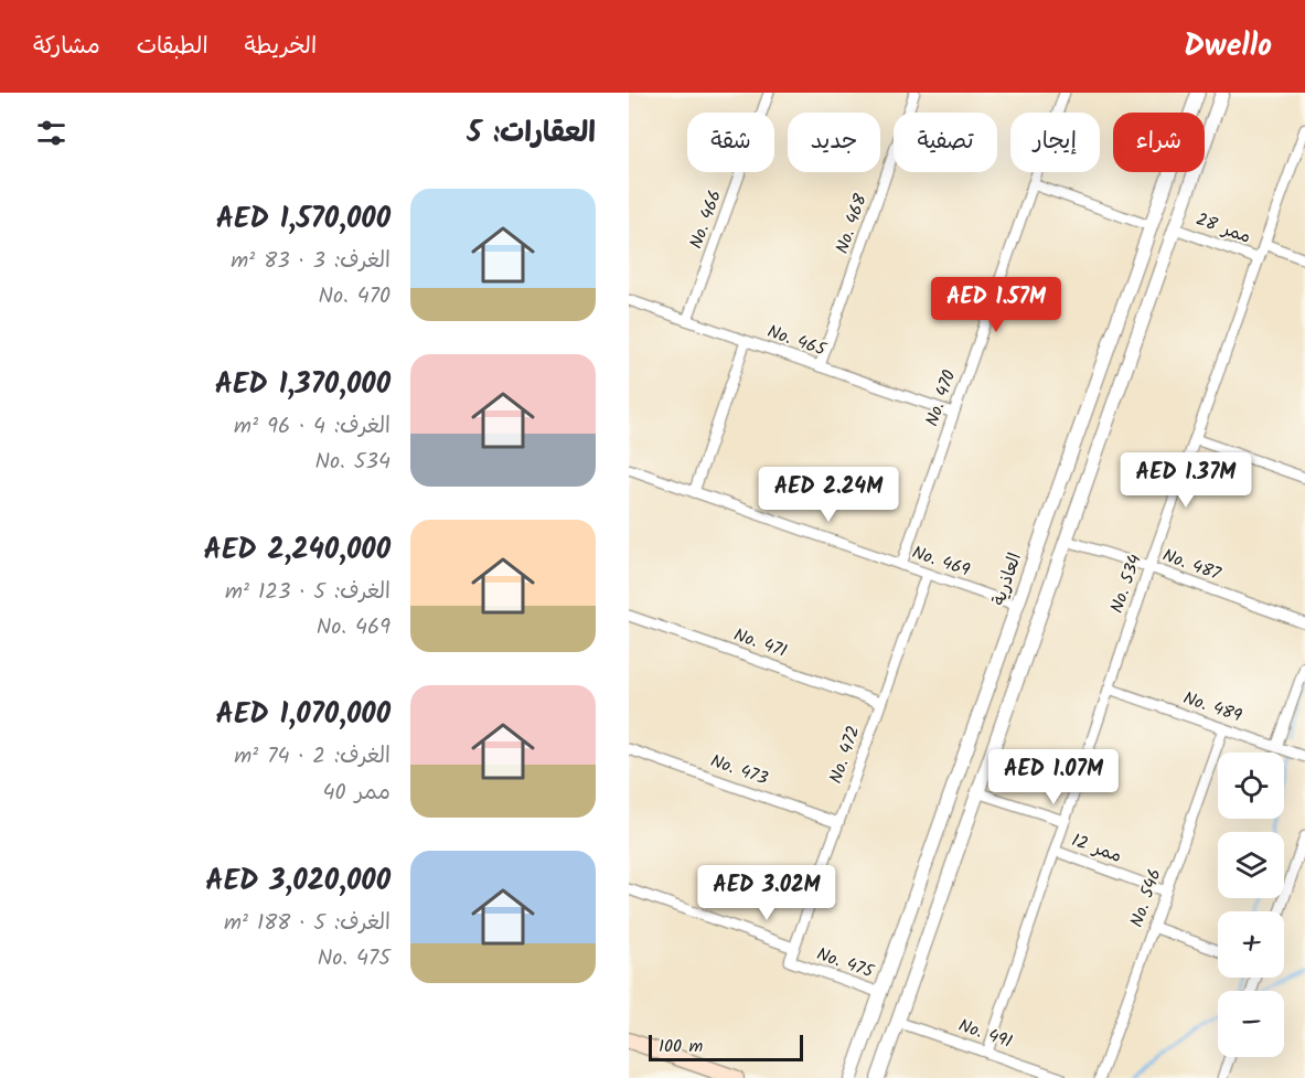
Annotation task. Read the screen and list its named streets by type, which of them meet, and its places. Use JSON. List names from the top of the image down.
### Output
{
  "streets": {
    "street": [
      "No. 466",
      "No. 468",
      "ممر 28",
      "No. 465",
      "No. 470",
      "No. 469",
      "No. 487",
      "العاذرية",
      "No. 534",
      "No. 471",
      "No. 489",
      "No. 472",
      "No. 473",
      "ممر 12",
      "No. 546",
      "No. 475",
      "No. 491"
    ]
  },
  "crossings": [
    ["No. 466", "No. 465"],
    ["No. 468", "No. 465"],
    ["ممر 28", "No. 534"],
    ["No. 465", "No. 470"],
    ["No. 470", "No. 469"],
    ["No. 469", "العاذرية"],
    ["No. 469", "No. 472"],
    ["No. 487", "No. 534"],
    ["العاذرية", "No. 475"],
    ["No. 534", "No. 489"],
    ["No. 534", "ممر 12"],
    ["No. 534", "No. 491"],
    ["No. 471", "No. 472"],
    ["No. 489", "No. 546"],
    ["No. 472", "No. 473"],
    ["No. 472", "No. 475"],
    ["ممر 12", "No. 546"]
  ],
  "scale_bar": "100 m",
  "page": {
    "header": "Dwello",
    "nav": ["الخريطة", "الطبقات", "مشاركة"],
    "heading": "العقارات: 5",
    "chip": [
      "شراء",
      "إيجار",
      "تصفية",
      "جديد",
      "شقة"
    ],
    "list": [
      {
        "name": "AED 1,570,000",
        "note": "الغرف: 3 · 83 m² · No. 470"
      },
      {
        "name": "AED 1,370,000",
        "note": "الغرف: 4 · 96 m² · No. 534"
      },
      {
        "name": "AED 2,240,000",
        "note": "الغرف: 5 · 123 m² · No. 469"
      },
      {
        "name": "AED 1,070,000",
        "note": "الغرف: 2 · 74 m² · ممر 40"
      },
      {
        "name": "AED 3,020,000",
        "note": "الغرف: 5 · 188 m² · No. 475"
      }
    ],
    "price": [
      "AED 1.57M",
      "AED 1.37M",
      "AED 2.24M",
      "AED 1.07M",
      "AED 3.02M"
    ],
    "map_buttons": ["+", "−"],
    "scale": "100 m"
  }
}
